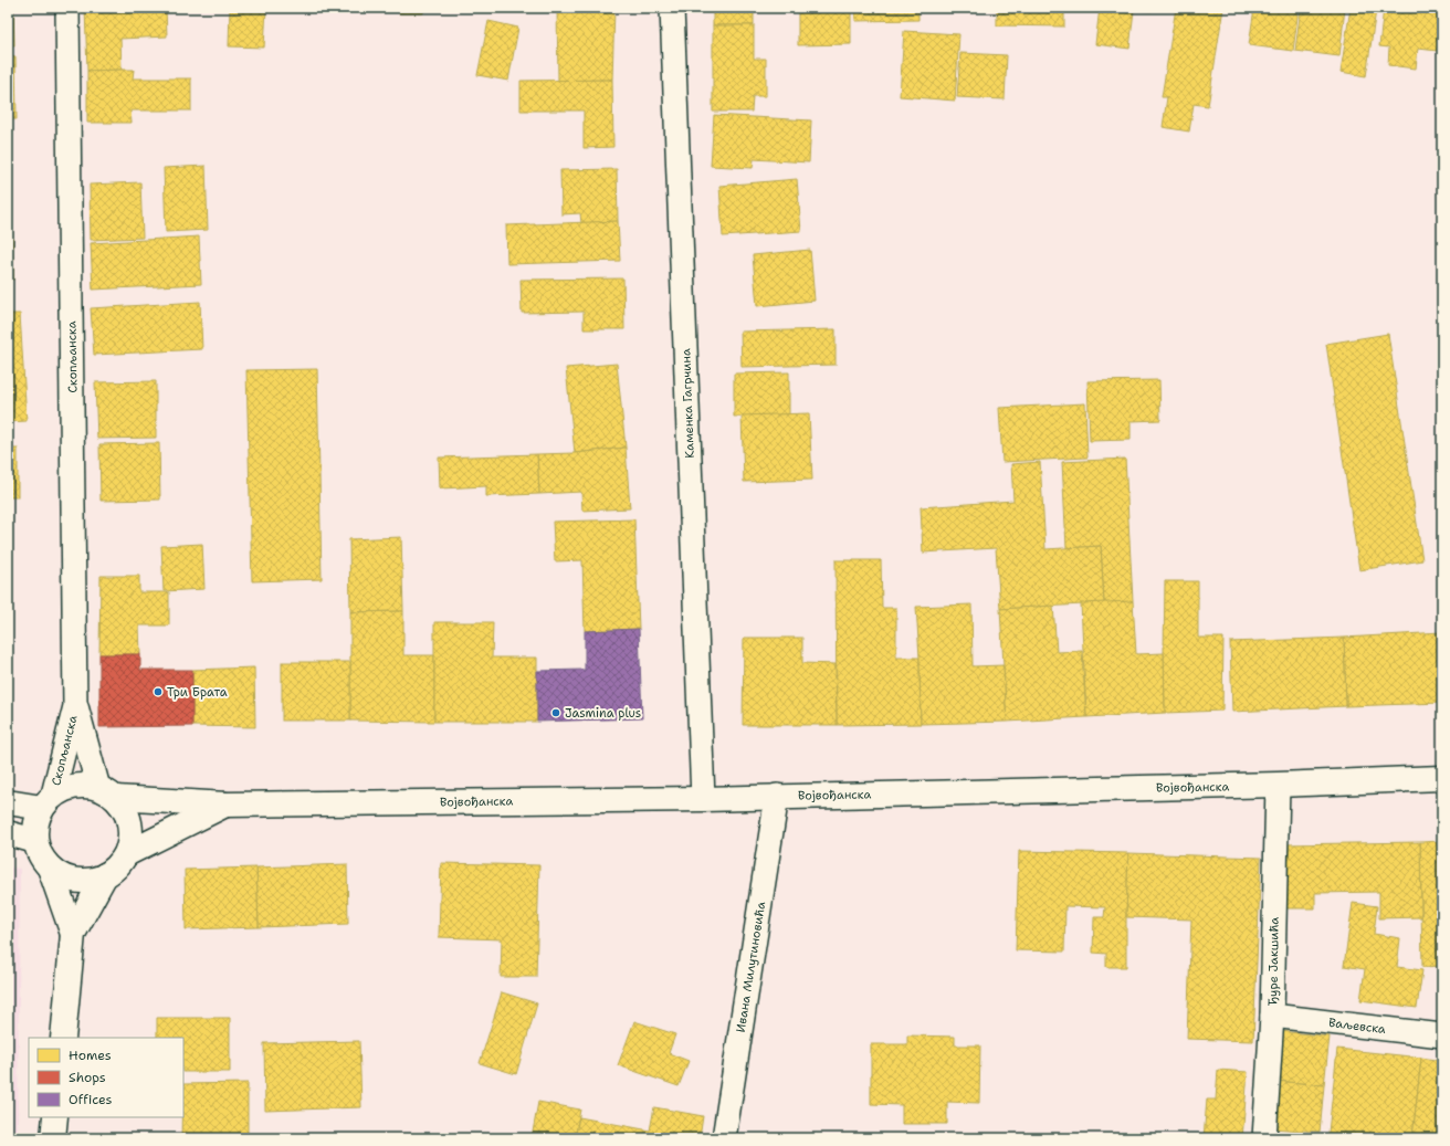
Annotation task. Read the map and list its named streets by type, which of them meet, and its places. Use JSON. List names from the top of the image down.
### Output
{
  "streets": {
    "street": [
      "Скопљанска",
      "Каменка Гагрчина",
      "Војвођанска",
      "Ђуре Јакшића",
      "Ивана Милутиновића",
      "Ваљевска"
    ]
  },
  "crossings": [
    ["Скопљанска", "Војвођанска"],
    ["Каменка Гагрчина", "Војвођанска"],
    ["Војвођанска", "Ђуре Јакшића"],
    ["Војвођанска", "Ивана Милутиновића"],
    ["Ђуре Јакшића", "Ваљевска"]
  ],
  "places": ["Три Брата", "Jasmina plus"],
  "legend": ["Homes", "Shops", "Offices"]
}
